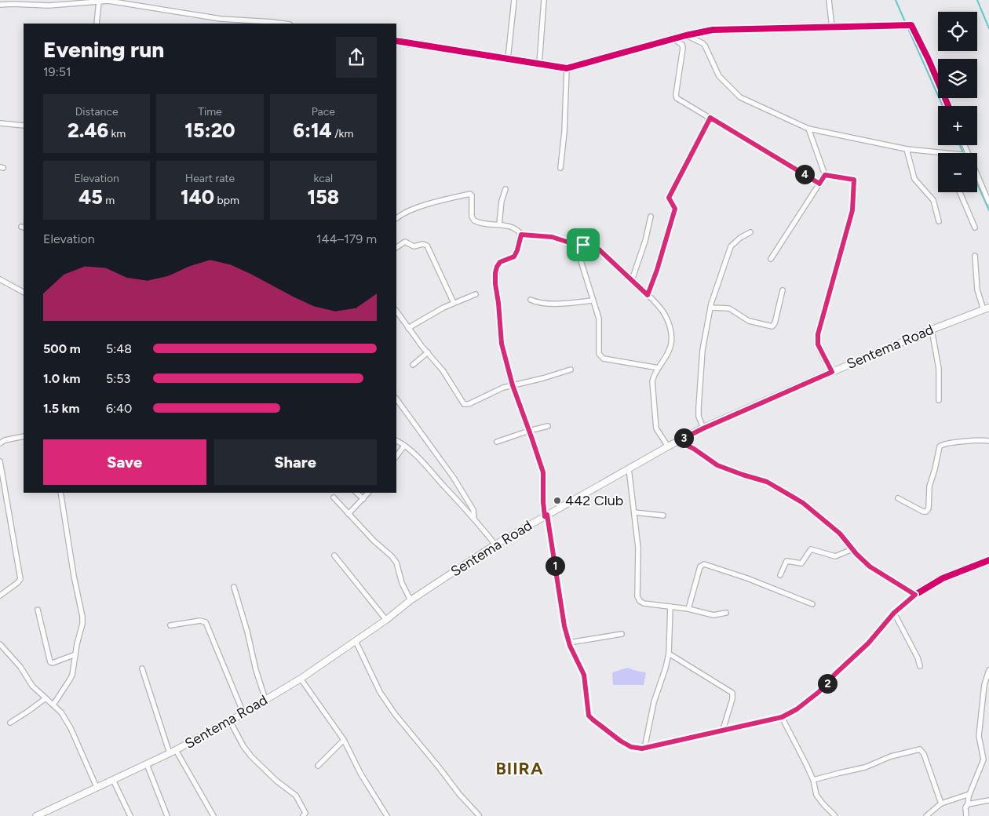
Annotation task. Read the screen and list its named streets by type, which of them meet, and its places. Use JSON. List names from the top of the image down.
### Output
{
  "streets": {
    "main road": ["Sentema Road"]
  },
  "districts": ["BIIRA"],
  "places": ["442 Club"],
  "page": {
    "map_buttons": ["+", "−"],
    "heading": ["Evening run", "19:51"],
    "stats": [
      ["Distance", "2.46 km"],
      ["Time", "15:20"],
      ["Pace", "6:14 /km"],
      ["Elevation", "45 m"],
      ["Heart rate", "140 bpm"],
      ["kcal", "158"]
    ],
    "pins": [
      "4",
      "3",
      "1",
      "2"
    ],
    "chart": ["Elevation", "144–179 m"],
    "list": [
      {
        "name": "500 m",
        "note": "5:48"
      },
      {
        "name": "1.0 km",
        "note": "5:53"
      },
      {
        "name": "1.5 km",
        "note": "6:40"
      }
    ],
    "buttons": ["Save", "Share"]
  }
}
